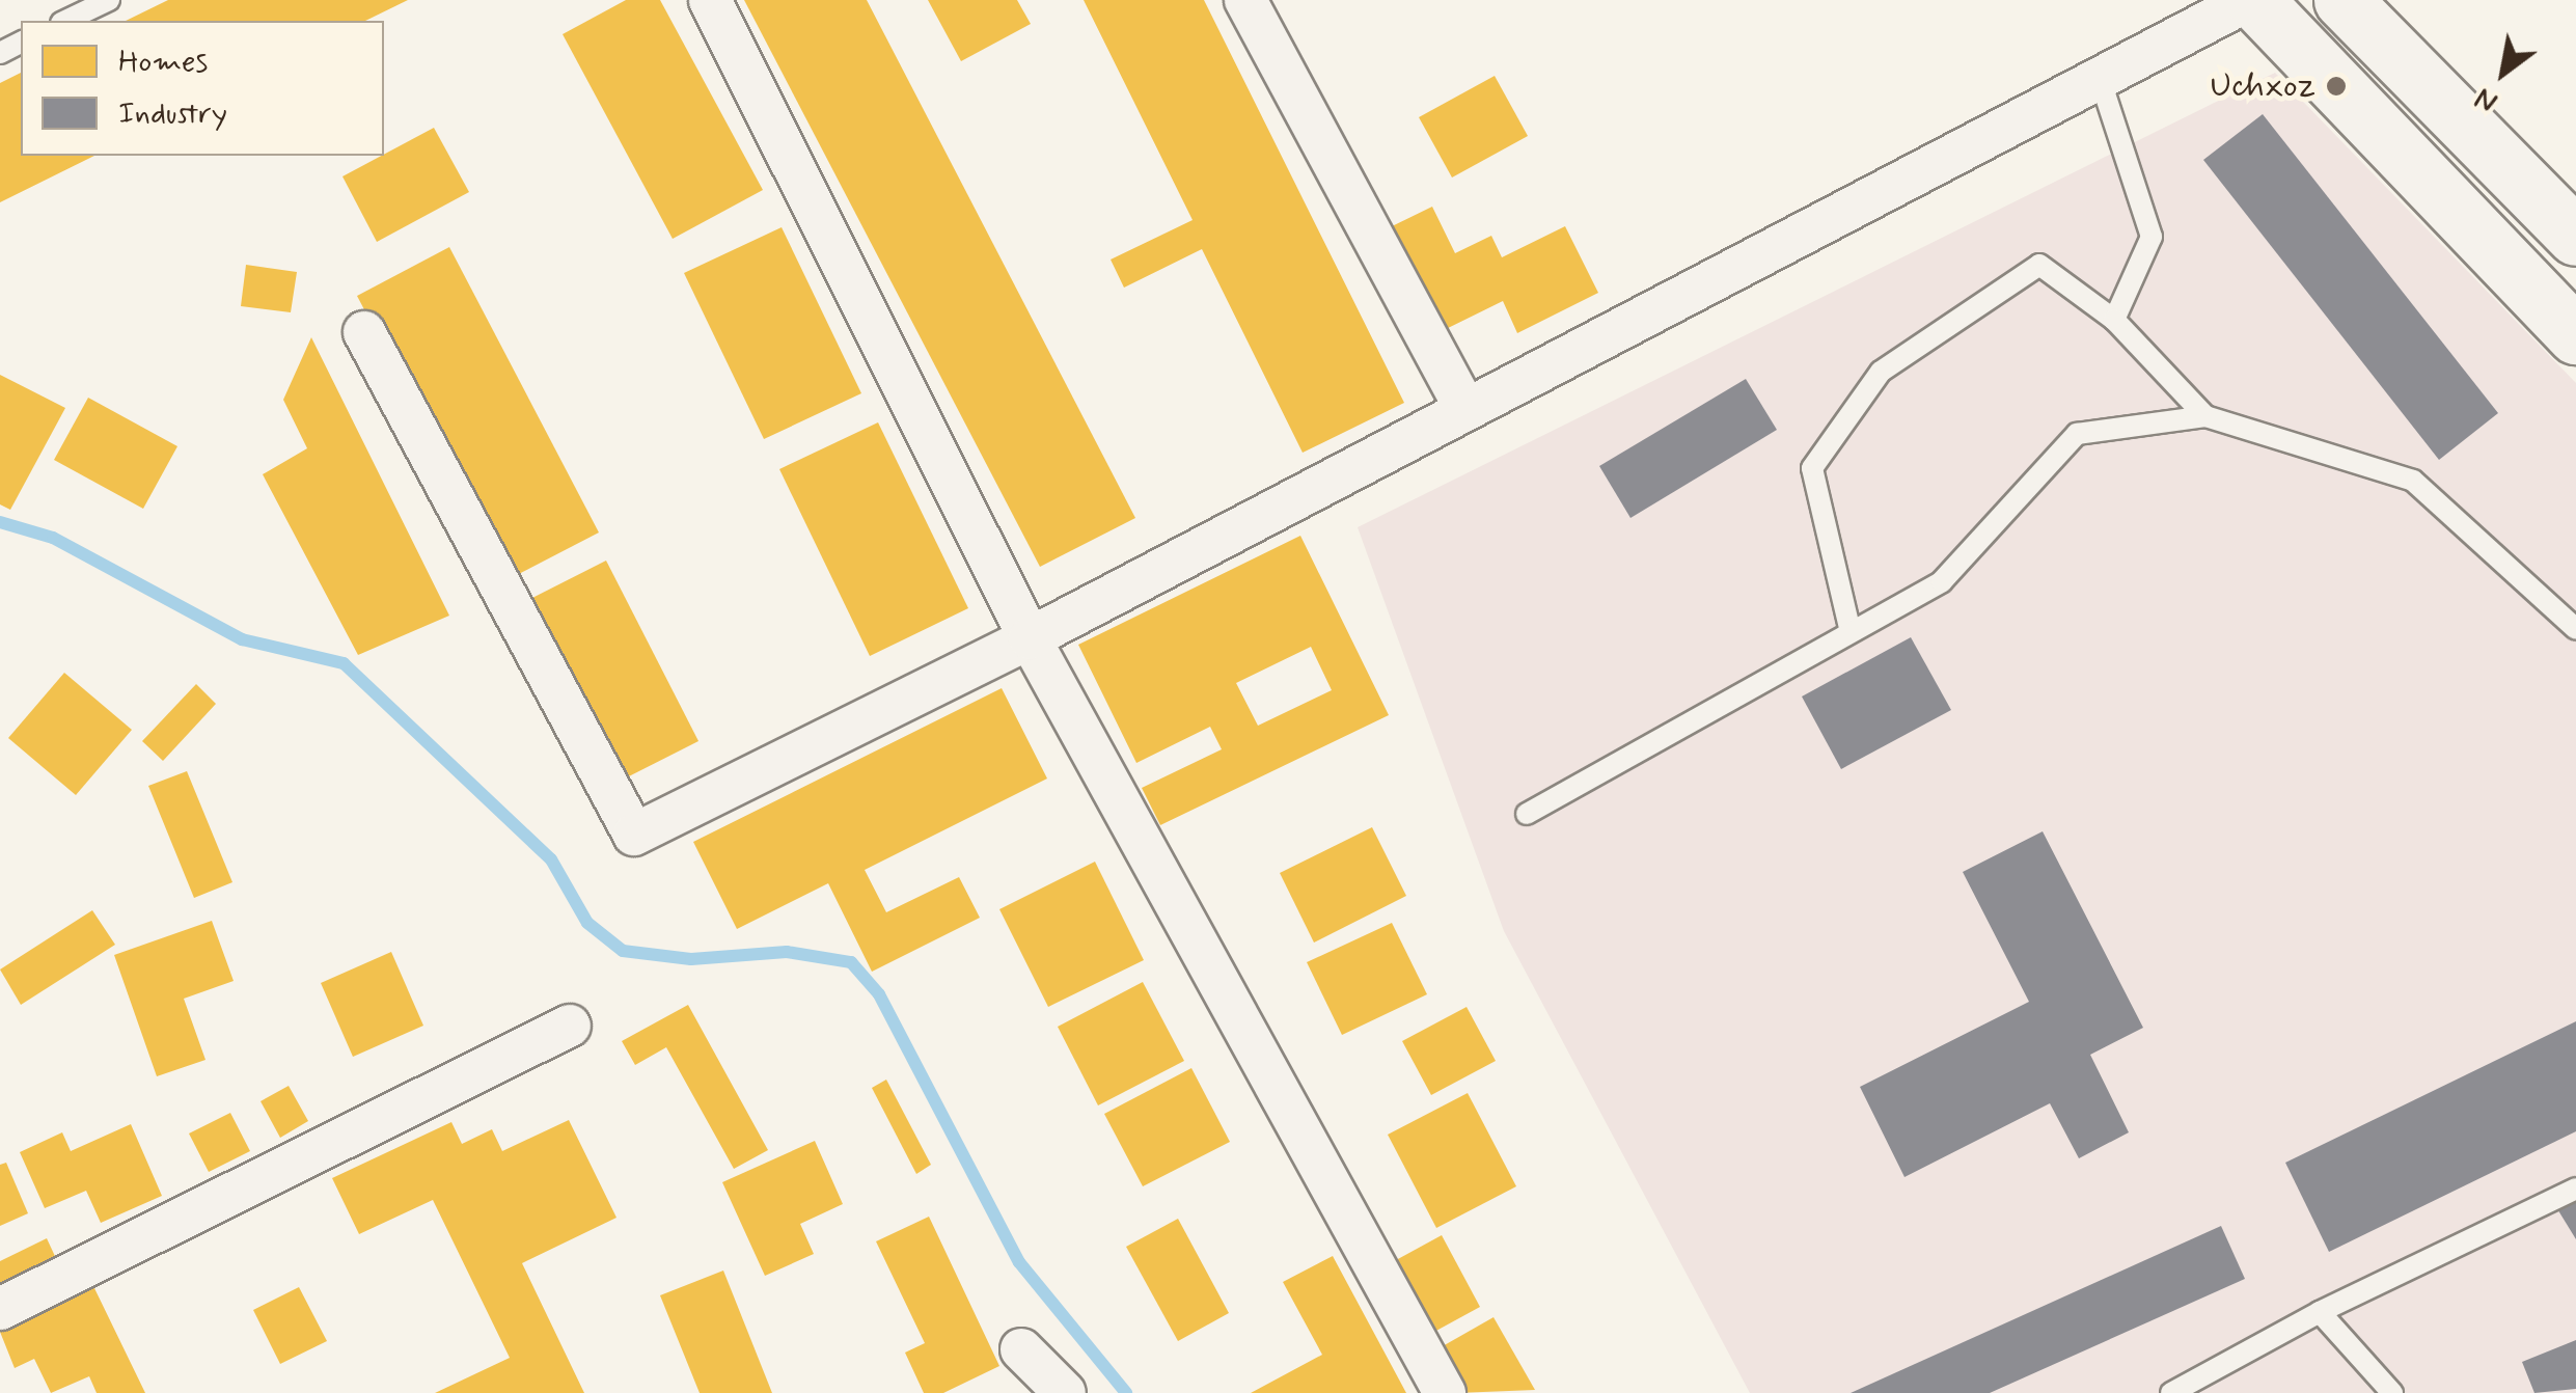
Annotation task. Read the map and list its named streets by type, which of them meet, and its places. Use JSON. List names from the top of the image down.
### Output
{
  "places": ["Uchxoz"],
  "legend": ["Homes", "Industry"],
  "north": "bottom left"
}
